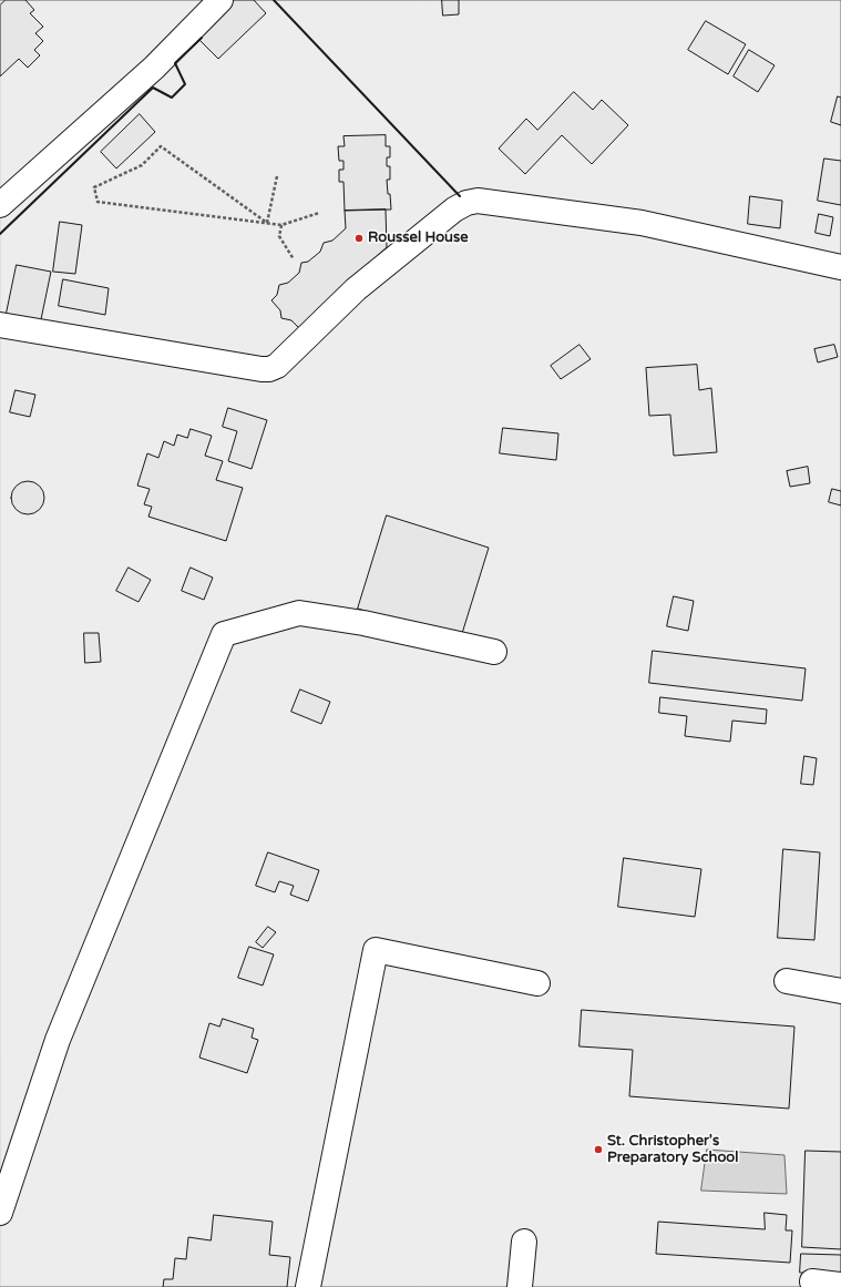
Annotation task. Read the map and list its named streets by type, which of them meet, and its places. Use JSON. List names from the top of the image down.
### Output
{
  "places": ["Roussel House", "St. Christopher's Preparatory School"]
}
